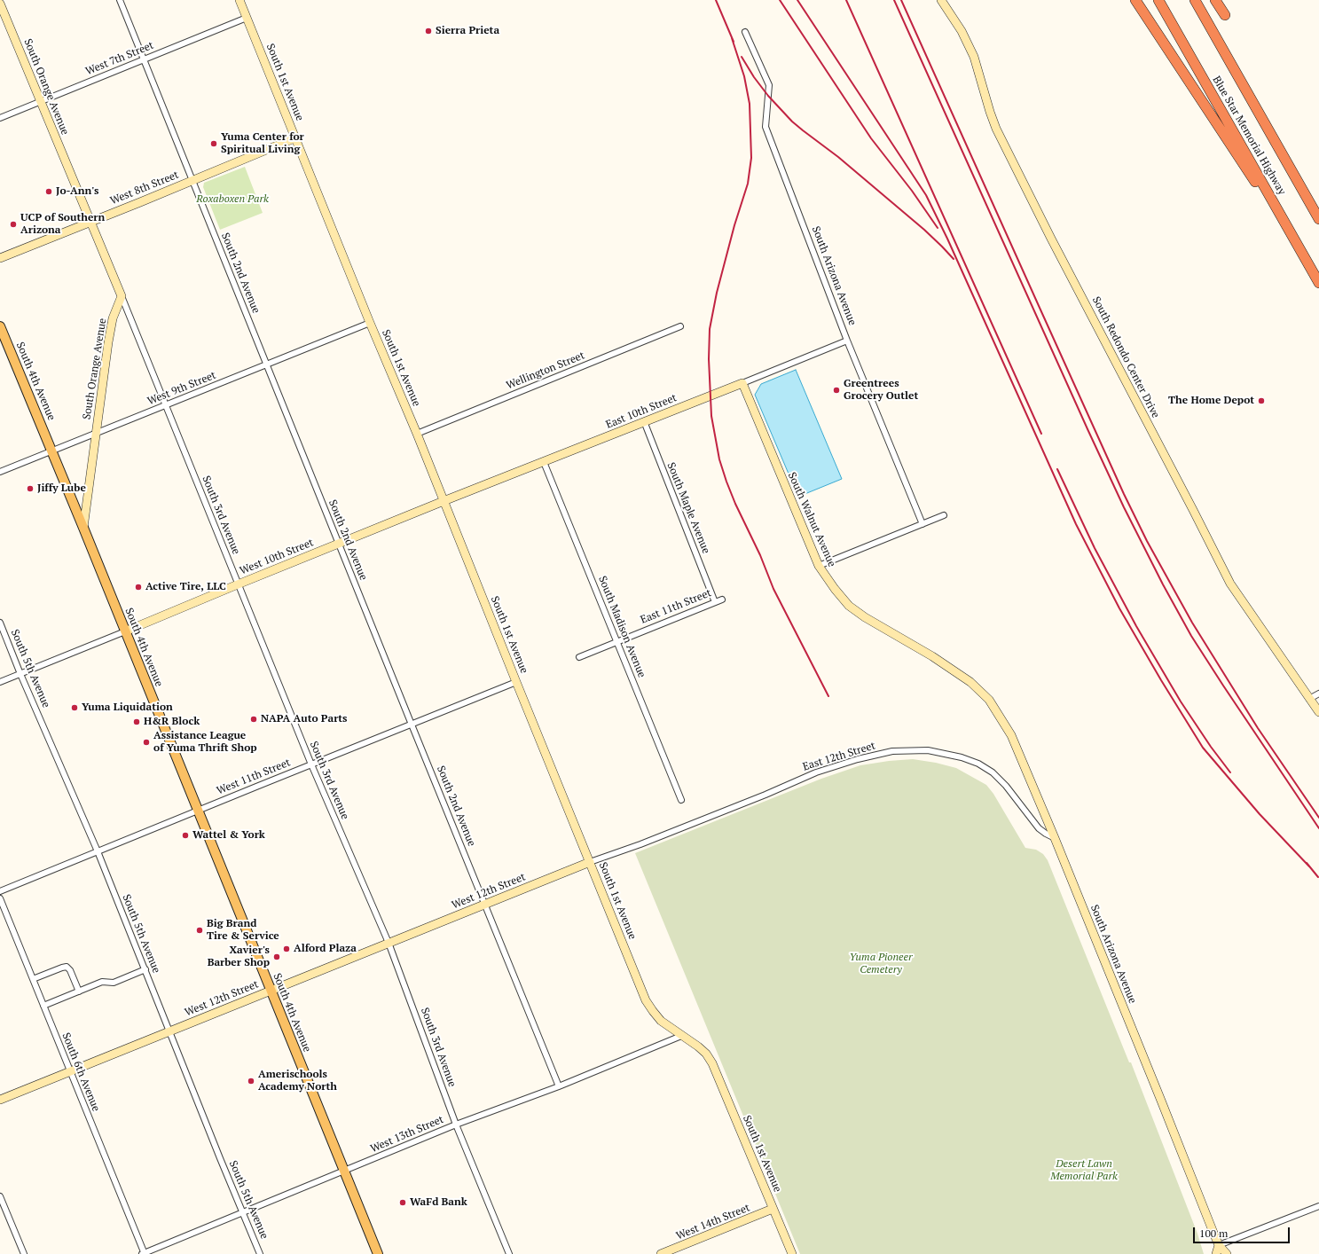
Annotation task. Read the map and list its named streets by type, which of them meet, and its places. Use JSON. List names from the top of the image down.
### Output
{
  "streets": {
    "highway": ["Blue Star Memorial Highway"],
    "main road": ["South 4th Avenue"],
    "street": [
      "West 7th Street",
      "South 1st Avenue",
      "South Orange Avenue",
      "West 8th Street",
      "South 2nd Avenue",
      "South Arizona Avenue",
      "South Redondo Center Drive",
      "Wellington Street",
      "West 9th Street",
      "East 10th Street",
      "South Maple Avenue",
      "South 3rd Avenue",
      "South Walnut Avenue",
      "West 10th Street",
      "East 11th Street",
      "South Madison Avenue",
      "South 5th Avenue",
      "East 12th Street",
      "West 11th Street",
      "West 12th Street",
      "South 6th Avenue",
      "West 13th Street",
      "West 14th Street"
    ]
  },
  "crossings": [
    ["West 7th Street", "South 1st Avenue"],
    ["West 7th Street", "South Orange Avenue"],
    ["West 7th Street", "South 2nd Avenue"],
    ["South 1st Avenue", "West 8th Street"],
    ["South 1st Avenue", "Wellington Street"],
    ["South 1st Avenue", "West 9th Street"],
    ["South 1st Avenue", "East 10th Street"],
    ["South 1st Avenue", "West 10th Street"],
    ["South 1st Avenue", "East 12th Street"],
    ["South 1st Avenue", "West 11th Street"],
    ["South 1st Avenue", "West 12th Street"],
    ["South 1st Avenue", "West 13th Street"],
    ["South 1st Avenue", "West 14th Street"],
    ["South Orange Avenue", "West 8th Street"],
    ["South Orange Avenue", "South 4th Avenue"],
    ["South Orange Avenue", "West 9th Street"],
    ["South Orange Avenue", "South 3rd Avenue"],
    ["West 8th Street", "South 2nd Avenue"],
    ["South 2nd Avenue", "West 9th Street"],
    ["South 2nd Avenue", "West 10th Street"],
    ["South 2nd Avenue", "West 11th Street"],
    ["South 2nd Avenue", "West 12th Street"],
    ["South 2nd Avenue", "West 13th Street"],
    ["South Arizona Avenue", "East 10th Street"],
    ["South Arizona Avenue", "South Walnut Avenue"],
    ["South Arizona Avenue", "East 12th Street"],
    ["South 4th Avenue", "West 9th Street"],
    ["South 4th Avenue", "West 10th Street"],
    ["South 4th Avenue", "West 11th Street"],
    ["South 4th Avenue", "West 12th Street"],
    ["South 4th Avenue", "West 13th Street"],
    ["West 9th Street", "South 3rd Avenue"],
    ["East 10th Street", "South Maple Avenue"],
    ["East 10th Street", "South Walnut Avenue"],
    ["East 10th Street", "West 10th Street"],
    ["East 10th Street", "South Madison Avenue"],
    ["South Maple Avenue", "East 11th Street"],
    ["South 3rd Avenue", "West 10th Street"],
    ["South 3rd Avenue", "West 11th Street"],
    ["South 3rd Avenue", "West 12th Street"],
    ["South 3rd Avenue", "West 13th Street"],
    ["West 10th Street", "South 5th Avenue"],
    ["East 11th Street", "South Madison Avenue"],
    ["South 5th Avenue", "West 11th Street"],
    ["South 5th Avenue", "West 12th Street"],
    ["South 5th Avenue", "West 13th Street"],
    ["East 12th Street", "West 12th Street"],
    ["West 12th Street", "South 6th Avenue"],
    ["South 6th Avenue", "West 13th Street"]
  ],
  "parks": ["Roxaboxen Park", "Yuma Pioneer Cemetery", "Desert Lawn Memorial Park"],
  "places": [
    "Sierra Prieta",
    "Yuma Center for Spiritual Living",
    "Jo-Ann's",
    "UCP of Southern Arizona",
    "Greentrees Grocery Outlet",
    "The Home Depot",
    "Jiffy Lube",
    "Active Tire, LLC",
    "Yuma Liquidation",
    "NAPA Auto Parts",
    "H&R Block",
    "Assistance League of Yuma Thrift Shop",
    "Wattel & York",
    "Big Brand Tire & Service",
    "Alford Plaza",
    "Xavier's Barber Shop",
    "Amerischools Academy North",
    "WaFd Bank"
  ],
  "scale_bar": "100 m"
}
